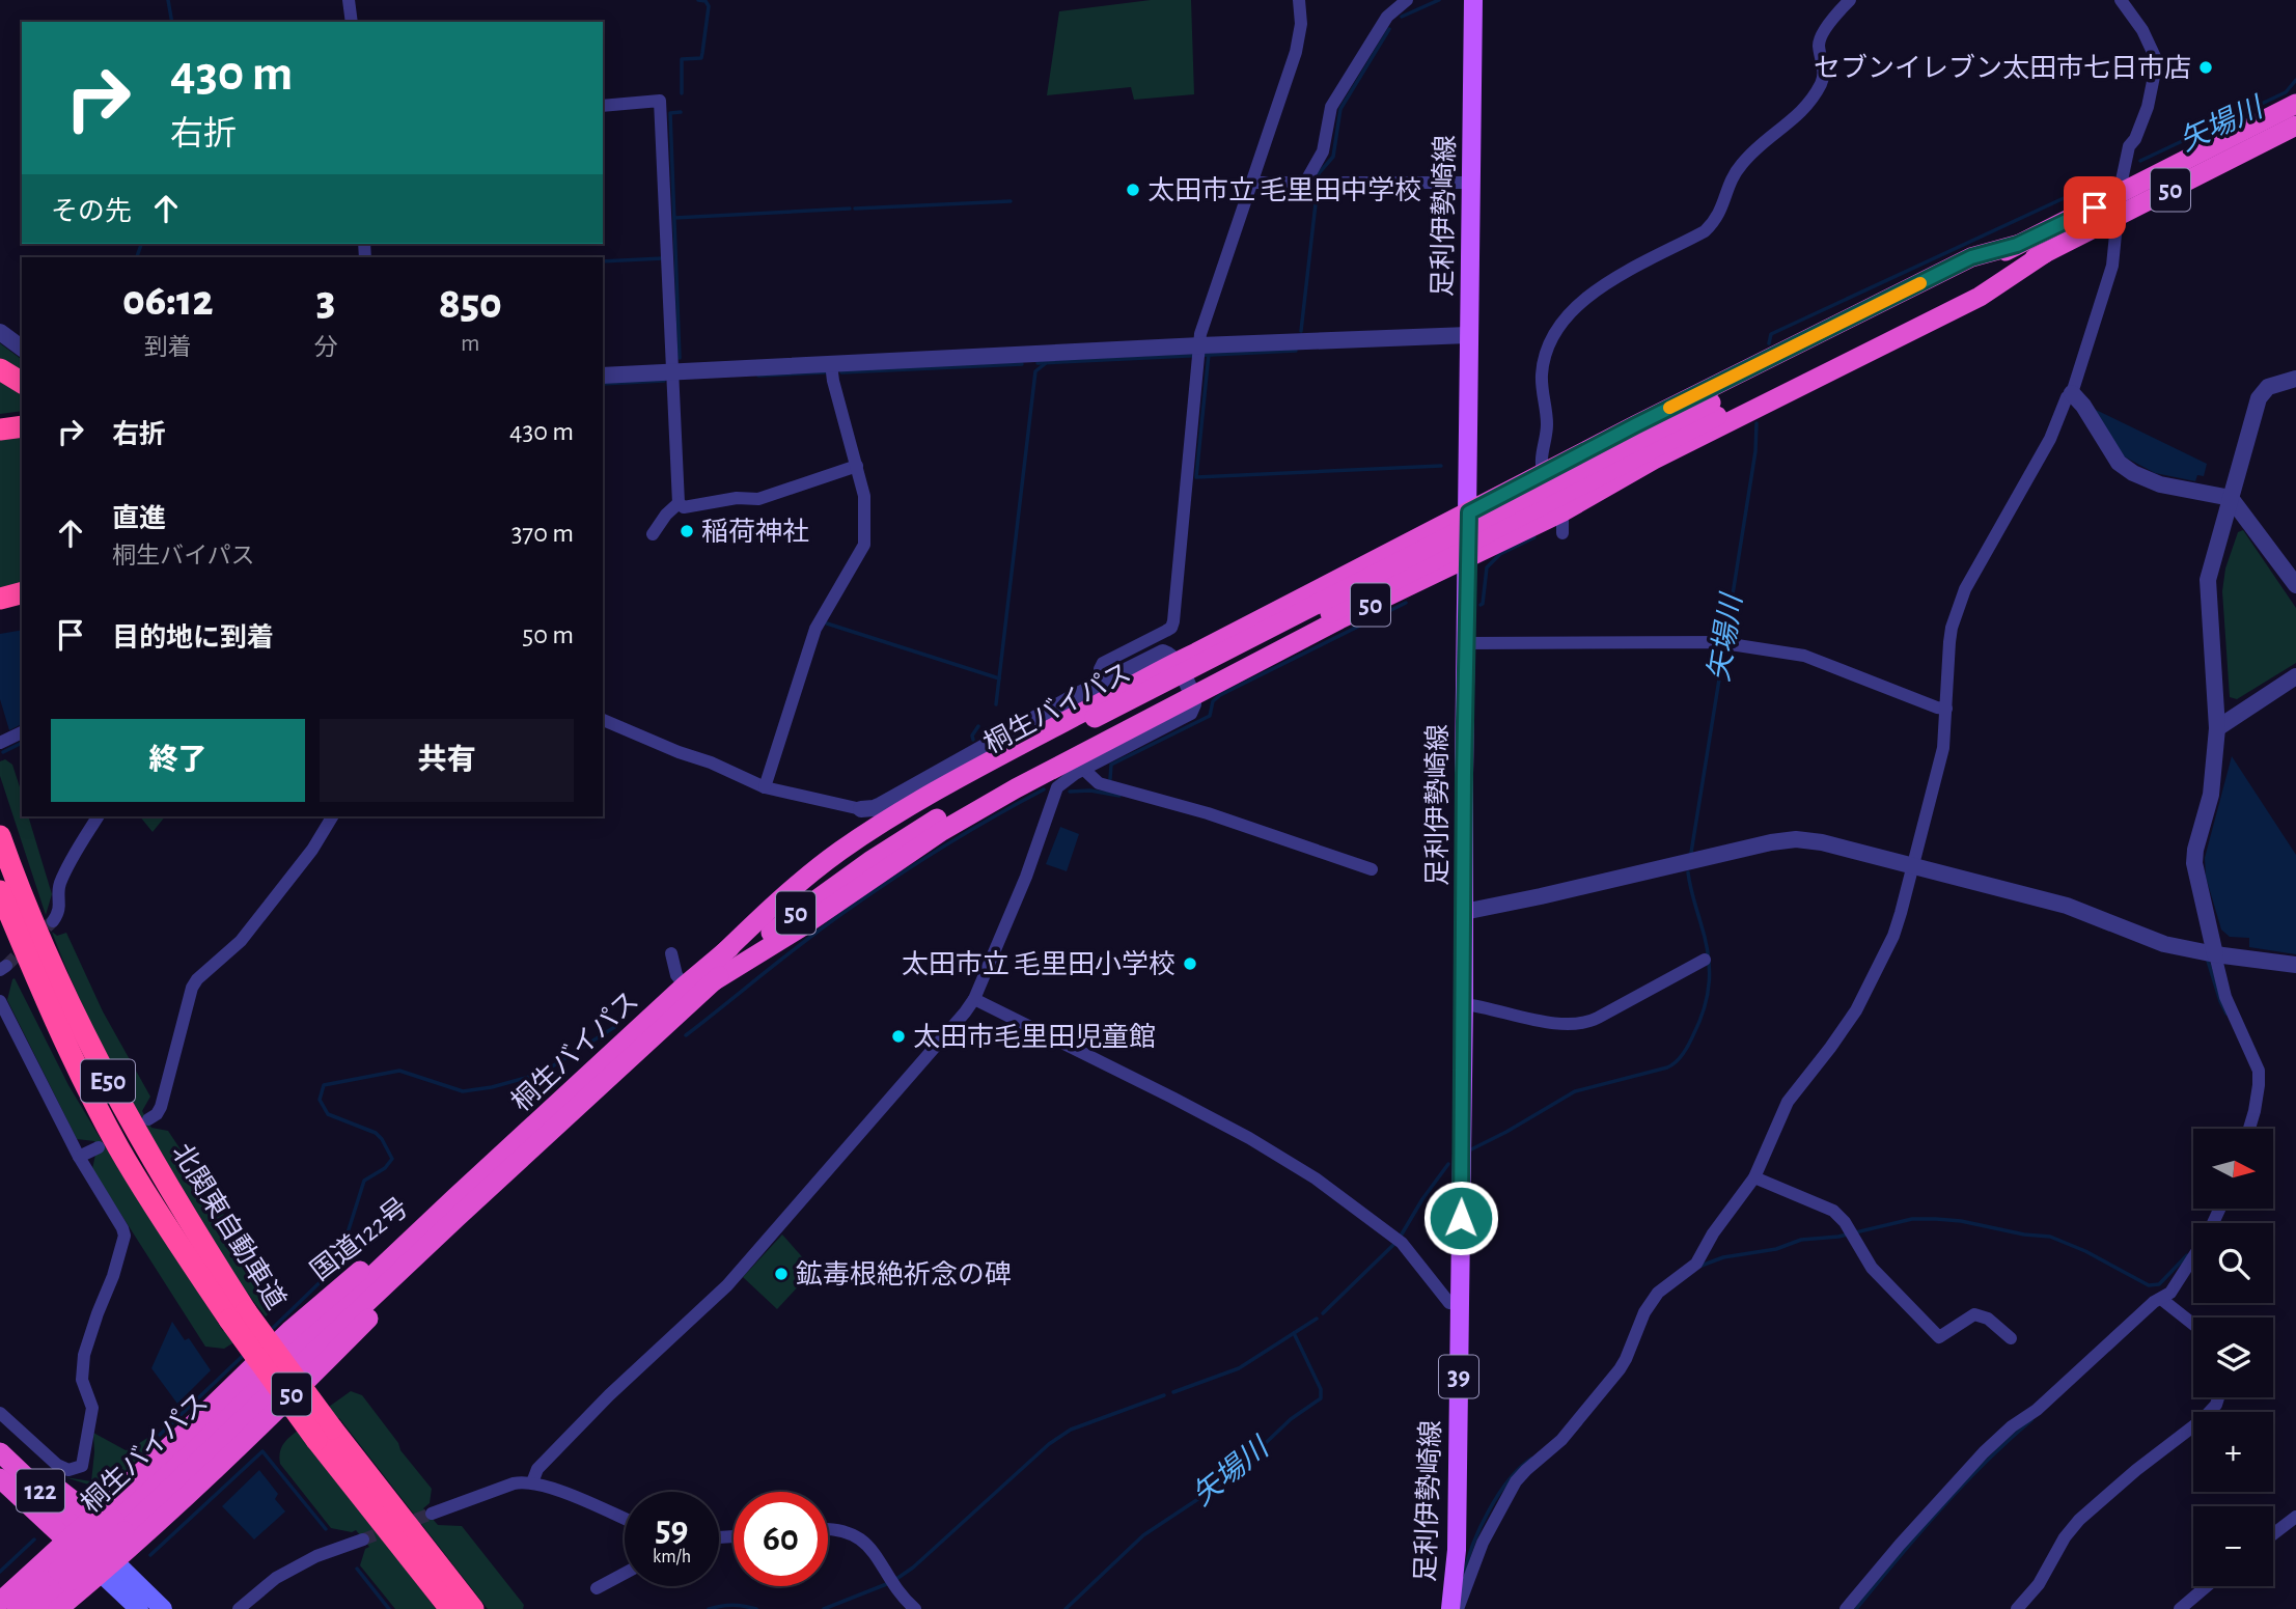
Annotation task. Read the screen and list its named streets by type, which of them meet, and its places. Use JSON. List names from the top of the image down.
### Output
{
  "streets": {
    "highway": [
      "50",
      "桐生バイパス",
      "E50",
      "北関東自動車道",
      "国道122号",
      "122"
    ],
    "main road": ["足利伊勢崎線", "39"]
  },
  "crossings": [
    ["50", "足利伊勢崎線"],
    ["50", "桐生バイパス"],
    ["50", "国道122号"],
    ["50", "122"],
    ["桐生バイパス", "国道122号"],
    ["国道122号", "122"]
  ],
  "water": ["矢場川"],
  "places": [
    "セブンイレブン太田市七日市店",
    "太田市立 毛里田中学校",
    "稲荷神社",
    "太田市立 毛里田小学校",
    "太田市毛里田児童館",
    "鉱毒根絶祈念の碑"
  ],
  "north": "right",
  "page": {
    "turn": ["430 m", "右折"],
    "then": "その先",
    "eta": [
      "06:12",
      "到着",
      "3",
      "分",
      "850",
      "m"
    ],
    "list": [
      {
        "name": "右折",
        "value": "430 m"
      },
      {
        "name": "直進",
        "note": "桐生バイパス",
        "value": "370 m"
      },
      {
        "name": "目的地に到着",
        "value": "50 m"
      }
    ],
    "buttons": ["終了", "共有"],
    "map_buttons": ["+", "−"],
    "speed": "59 km/h",
    "limit": "60"
  }
}
